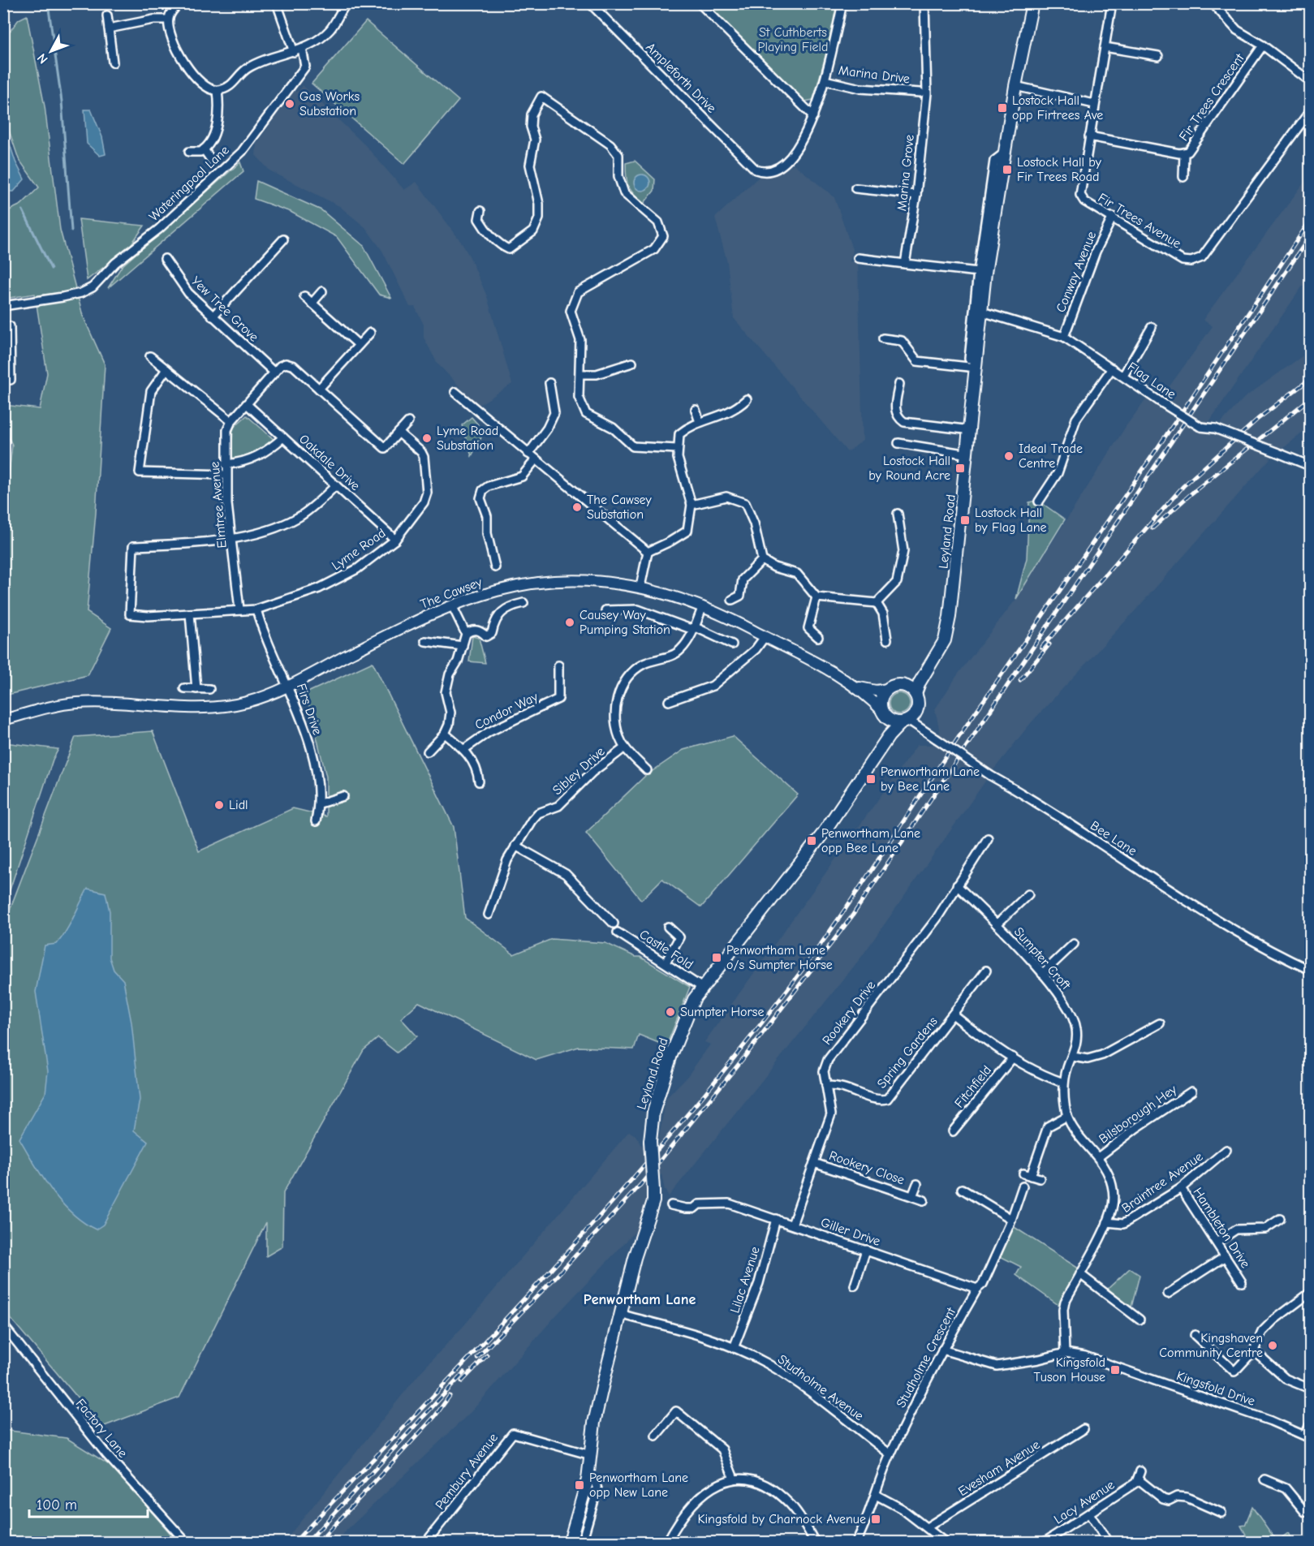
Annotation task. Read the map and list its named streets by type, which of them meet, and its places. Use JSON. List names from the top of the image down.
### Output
{
  "streets": {
    "main road": ["Leyland Road"],
    "street": [
      "Marina Drive",
      "Ampleforth Drive",
      "Fir Trees Crescent",
      "Marina Grove",
      "Wateringpool Lane",
      "Fir Trees Avenue",
      "Conway Avenue",
      "Yew Tree Grove",
      "Flag Lane",
      "Oakdale Drive",
      "Elmtree Avenue",
      "Lyme Road",
      "The Cawsey",
      "Firs Drive",
      "Condor Way",
      "Sibley Drive",
      "Bee Lane",
      "Castle Fold",
      "Sumpter Croft",
      "Rookery Drive",
      "Spring Gardens",
      "Fitchfield",
      "Bilsborough Hey",
      "Rookery Close",
      "Braintree Avenue",
      "Hambleton Drive",
      "Giller Drive",
      "Lilac Avenue",
      "Studholme Crescent",
      "Studholme Avenue",
      "Kingsfold Drive",
      "Factory Lane",
      "Evesham Avenue",
      "Pembury Avenue",
      "Lacy Avenue"
    ]
  },
  "crossings": [
    ["Fir Trees Crescent", "Fir Trees Avenue"],
    ["Fir Trees Avenue", "Conway Avenue"],
    ["Conway Avenue", "Flag Lane"],
    ["Flag Lane", "Leyland Road"],
    ["Oakdale Drive", "Lyme Road"],
    ["Elmtree Avenue", "Lyme Road"],
    ["Leyland Road", "The Cawsey"],
    ["Leyland Road", "Bee Lane"],
    ["Leyland Road", "Castle Fold"],
    ["Leyland Road", "Studholme Avenue"],
    ["Leyland Road", "Pembury Avenue"],
    ["Lyme Road", "Firs Drive"],
    ["The Cawsey", "Firs Drive"],
    ["The Cawsey", "Bee Lane"],
    ["Sumpter Croft", "Rookery Drive"],
    ["Sumpter Croft", "Bilsborough Hey"],
    ["Sumpter Croft", "Braintree Avenue"],
    ["Sumpter Croft", "Kingsfold Drive"],
    ["Rookery Drive", "Spring Gardens"],
    ["Rookery Drive", "Rookery Close"],
    ["Rookery Drive", "Giller Drive"],
    ["Braintree Avenue", "Hambleton Drive"],
    ["Giller Drive", "Lilac Avenue"],
    ["Giller Drive", "Studholme Crescent"],
    ["Lilac Avenue", "Studholme Avenue"],
    ["Studholme Crescent", "Studholme Avenue"],
    ["Studholme Crescent", "Kingsfold Drive"]
  ],
  "districts": ["Penwortham Lane"],
  "parks": ["St Cuthberts Playing Field"],
  "places": {
    "other": [
      "Gas Works Substation",
      "Lyme Road Substation",
      "Ideal Trade Centre",
      "The Cawsey Substation",
      "Causey Way Pumping Station",
      "Lidl",
      "Sumpter Horse",
      "Kingshaven Community Centre"
    ],
    "transit": [
      "Lostock Hall opp Firtrees Ave",
      "Lostock Hall by Fir Trees Road",
      "Lostock Hall by Round Acre",
      "Lostock Hall by Flag Lane",
      "Penwortham Lane by Bee Lane",
      "Penwortham Lane opp Bee Lane",
      "Penwortham Lane o/s Sumpter Horse",
      "Kingsfold Tuson House",
      "Penwortham Lane opp New Lane",
      "Kingsfold by Charnock Avenue"
    ]
  },
  "scale_bar": "100 m",
  "north": "bottom left"
}
